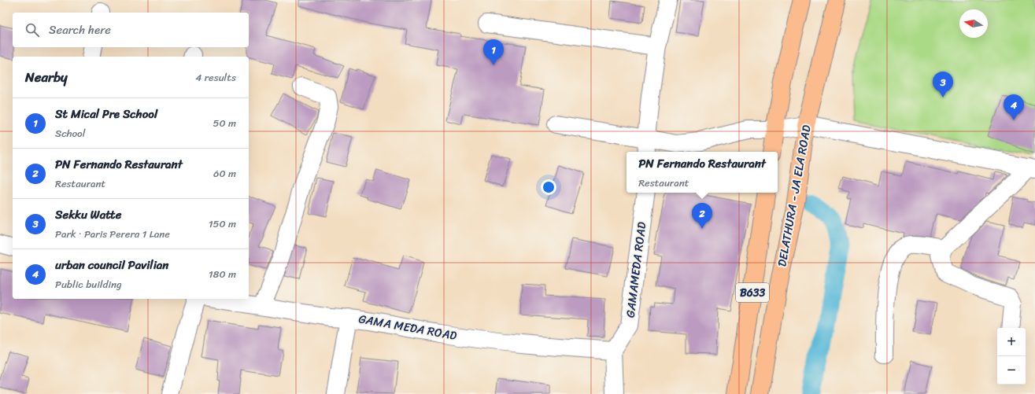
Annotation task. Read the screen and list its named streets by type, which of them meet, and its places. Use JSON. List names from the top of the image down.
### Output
{
  "streets": {
    "main road": ["DELATHURA - JA ELA ROAD", "B633"],
    "street": ["GAMAMEDA ROAD", "GAMA MEDA ROAD"]
  },
  "crossings": [
    ["GAMAMEDA ROAD", "GAMA MEDA ROAD"]
  ],
  "north": "left",
  "page": {
    "search": "Search here",
    "pins": [
      "1",
      "3",
      "4",
      "2"
    ],
    "heading": ["Nearby", "4 results"],
    "list": [
      {
        "mark": "1",
        "name": "St Mical Pre School",
        "note": "School",
        "value": "50 m"
      },
      {
        "mark": "2",
        "name": "PN Fernando Restaurant",
        "note": "Restaurant",
        "value": "60 m"
      },
      {
        "mark": "3",
        "name": "Sekku Watte",
        "note": "Park · Paris Perera 1 Lane",
        "value": "150 m"
      },
      {
        "mark": "4",
        "name": "urban council Pavilian",
        "note": "Public building",
        "value": "180 m"
      }
    ],
    "popup": ["PN Fernando Restaurant", "Restaurant"],
    "map_buttons": ["+", "−"]
  }
}
